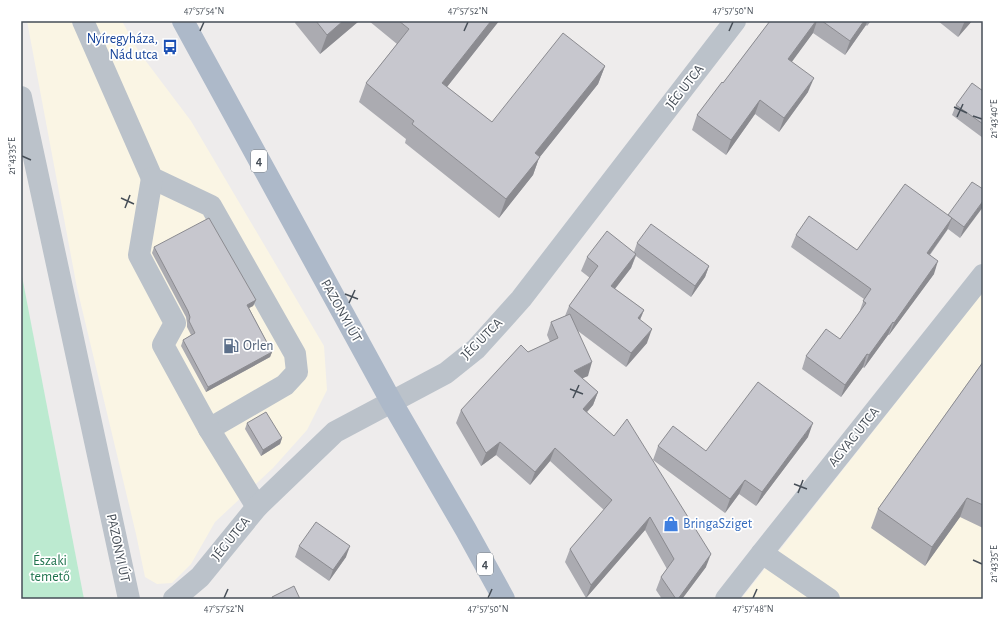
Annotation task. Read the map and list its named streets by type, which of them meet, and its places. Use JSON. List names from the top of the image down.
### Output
{
  "streets": {
    "main road": ["4", "PAZONYI ÚT"],
    "street": ["JÉG UTCA", "AGYAG UTCA"]
  },
  "crossings": [
    ["JÉG UTCA", "PAZONYI ÚT"]
  ],
  "parks": ["Északi temető"],
  "places": {
    "bus stop": ["Nyíregyháza, Nád utca"],
    "fuel station": ["Orlen"],
    "shop": ["BringaSziget"]
  },
  "coordinates": [
    "47°57'54\"N",
    "47°57'52\"N",
    "47°57'50\"N",
    "21°43'40\"E",
    "21°43'35\"E",
    "47°57'48\"N"
  ]
}
